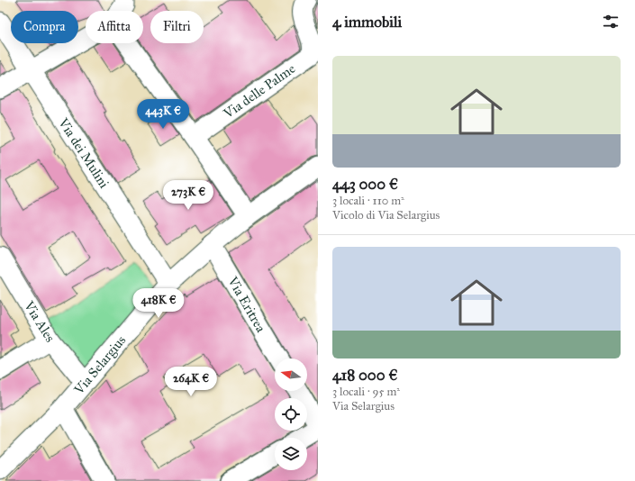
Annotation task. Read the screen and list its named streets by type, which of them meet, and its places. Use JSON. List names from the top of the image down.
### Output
{
  "streets": {
    "street": [
      "Via delle Palme",
      "Via dei Mulini",
      "Via Eritrea",
      "Via Ales",
      "Via Selargius"
    ]
  },
  "crossings": [
    ["Via dei Mulini", "Via Selargius"],
    ["Via Eritrea", "Via Selargius"],
    ["Via Ales", "Via Selargius"]
  ],
  "north": "left",
  "page": {
    "heading": "4 immobili",
    "chip": ["Compra", "Affitta", "Filtri"],
    "list": [
      {
        "name": "443 000 €",
        "note": "3 locali · 110 m² · Vicolo di Via Selargius"
      },
      {
        "name": "418 000 €",
        "note": "3 locali · 95 m² · Via Selargius"
      }
    ],
    "price": [
      "443K €",
      "273K €",
      "418K €",
      "264K €"
    ]
  }
}
